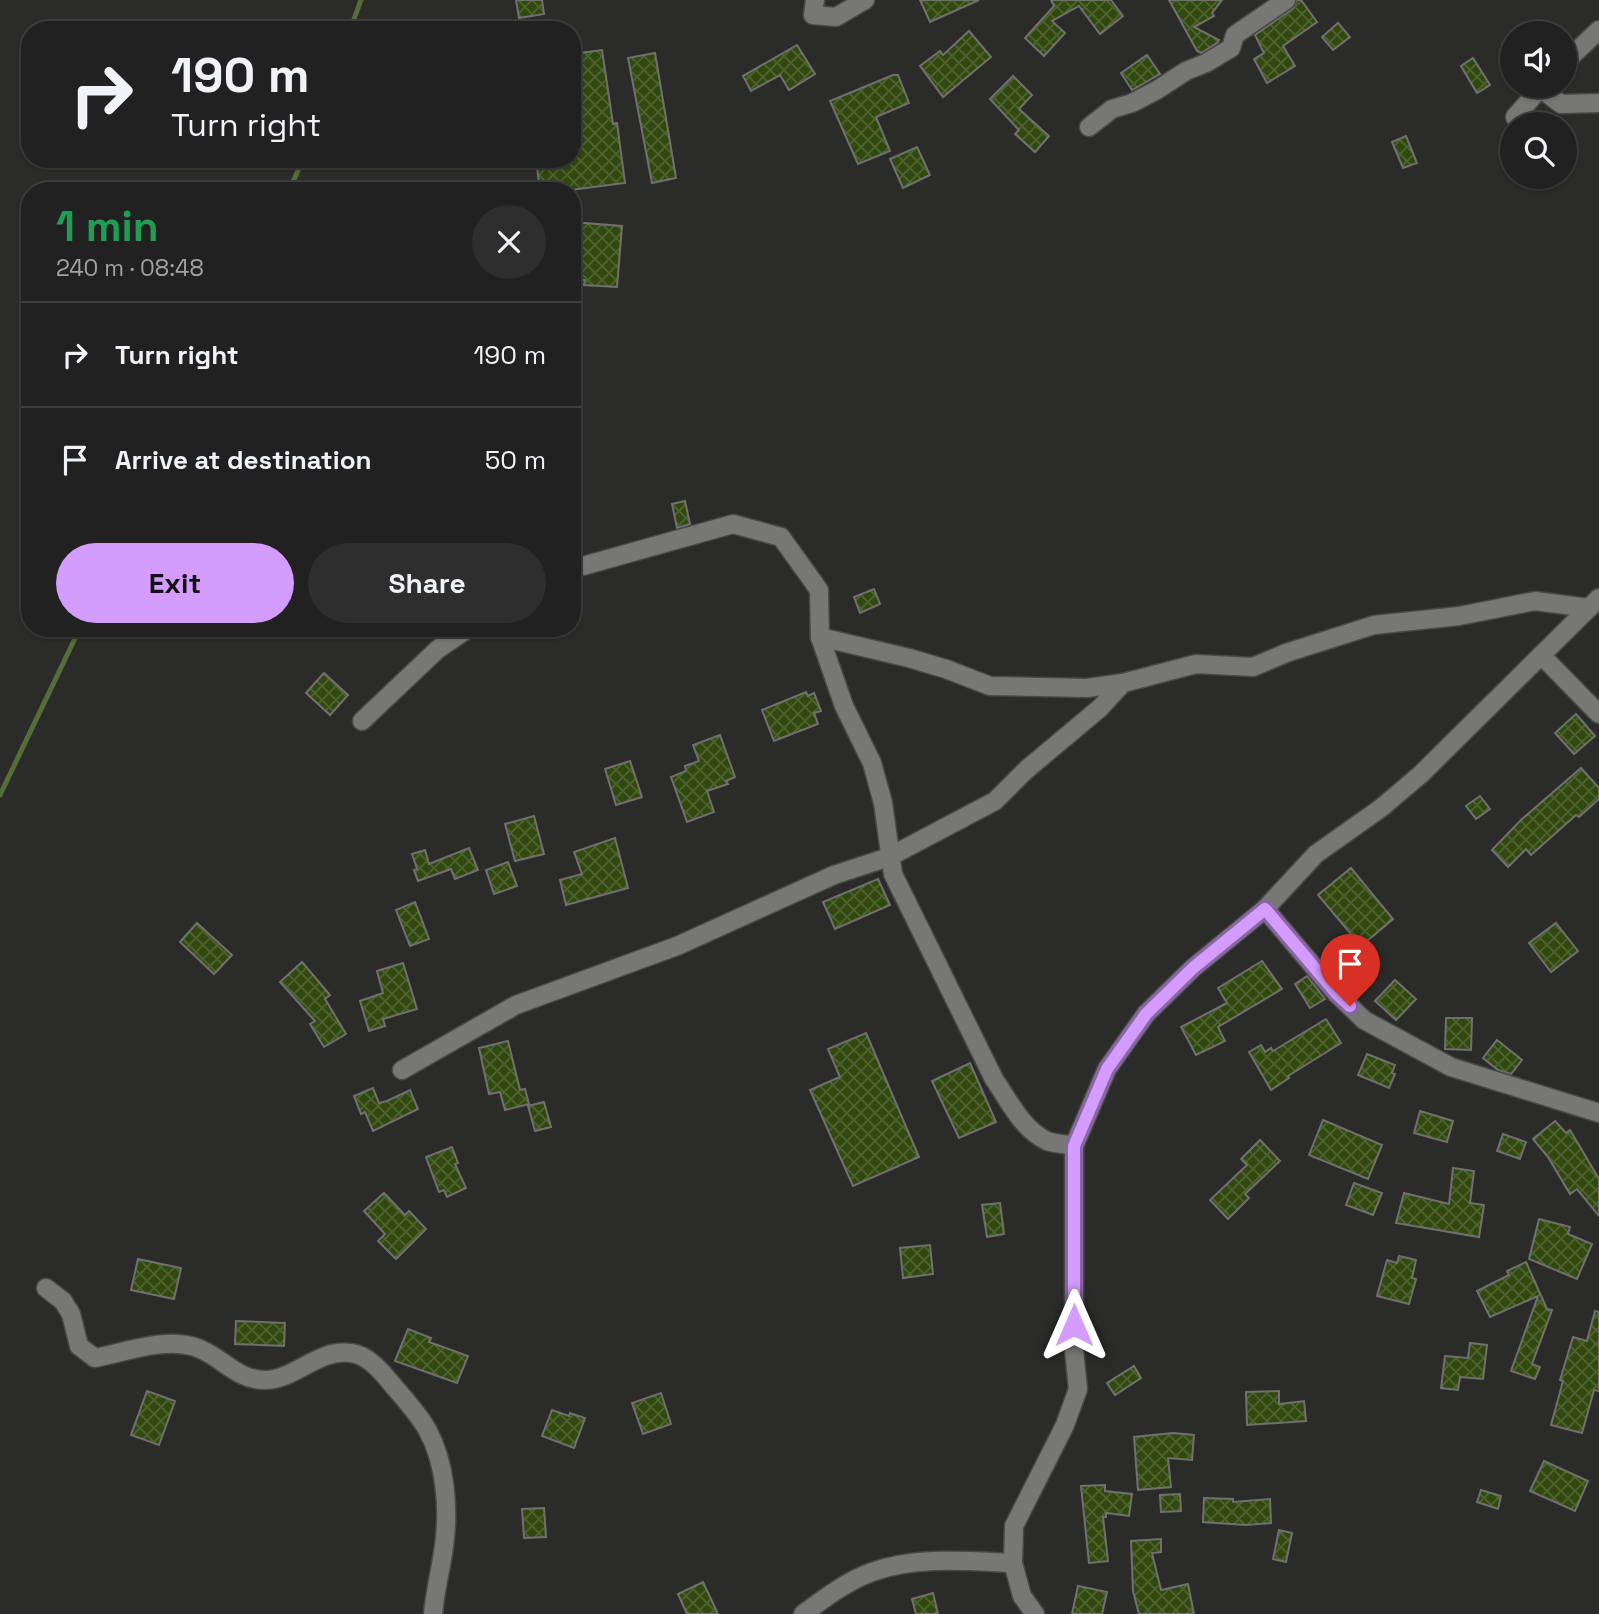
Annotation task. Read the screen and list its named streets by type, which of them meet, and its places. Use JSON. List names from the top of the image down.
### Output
{
  "page": {
    "turn": ["190 m", "Turn right"],
    "heading": ["1 min", "240 m · 08:48"],
    "list": [
      {
        "name": "Turn right",
        "value": "190 m"
      },
      {
        "name": "Arrive at destination",
        "value": "50 m"
      }
    ],
    "buttons": ["Exit", "Share"]
  }
}
